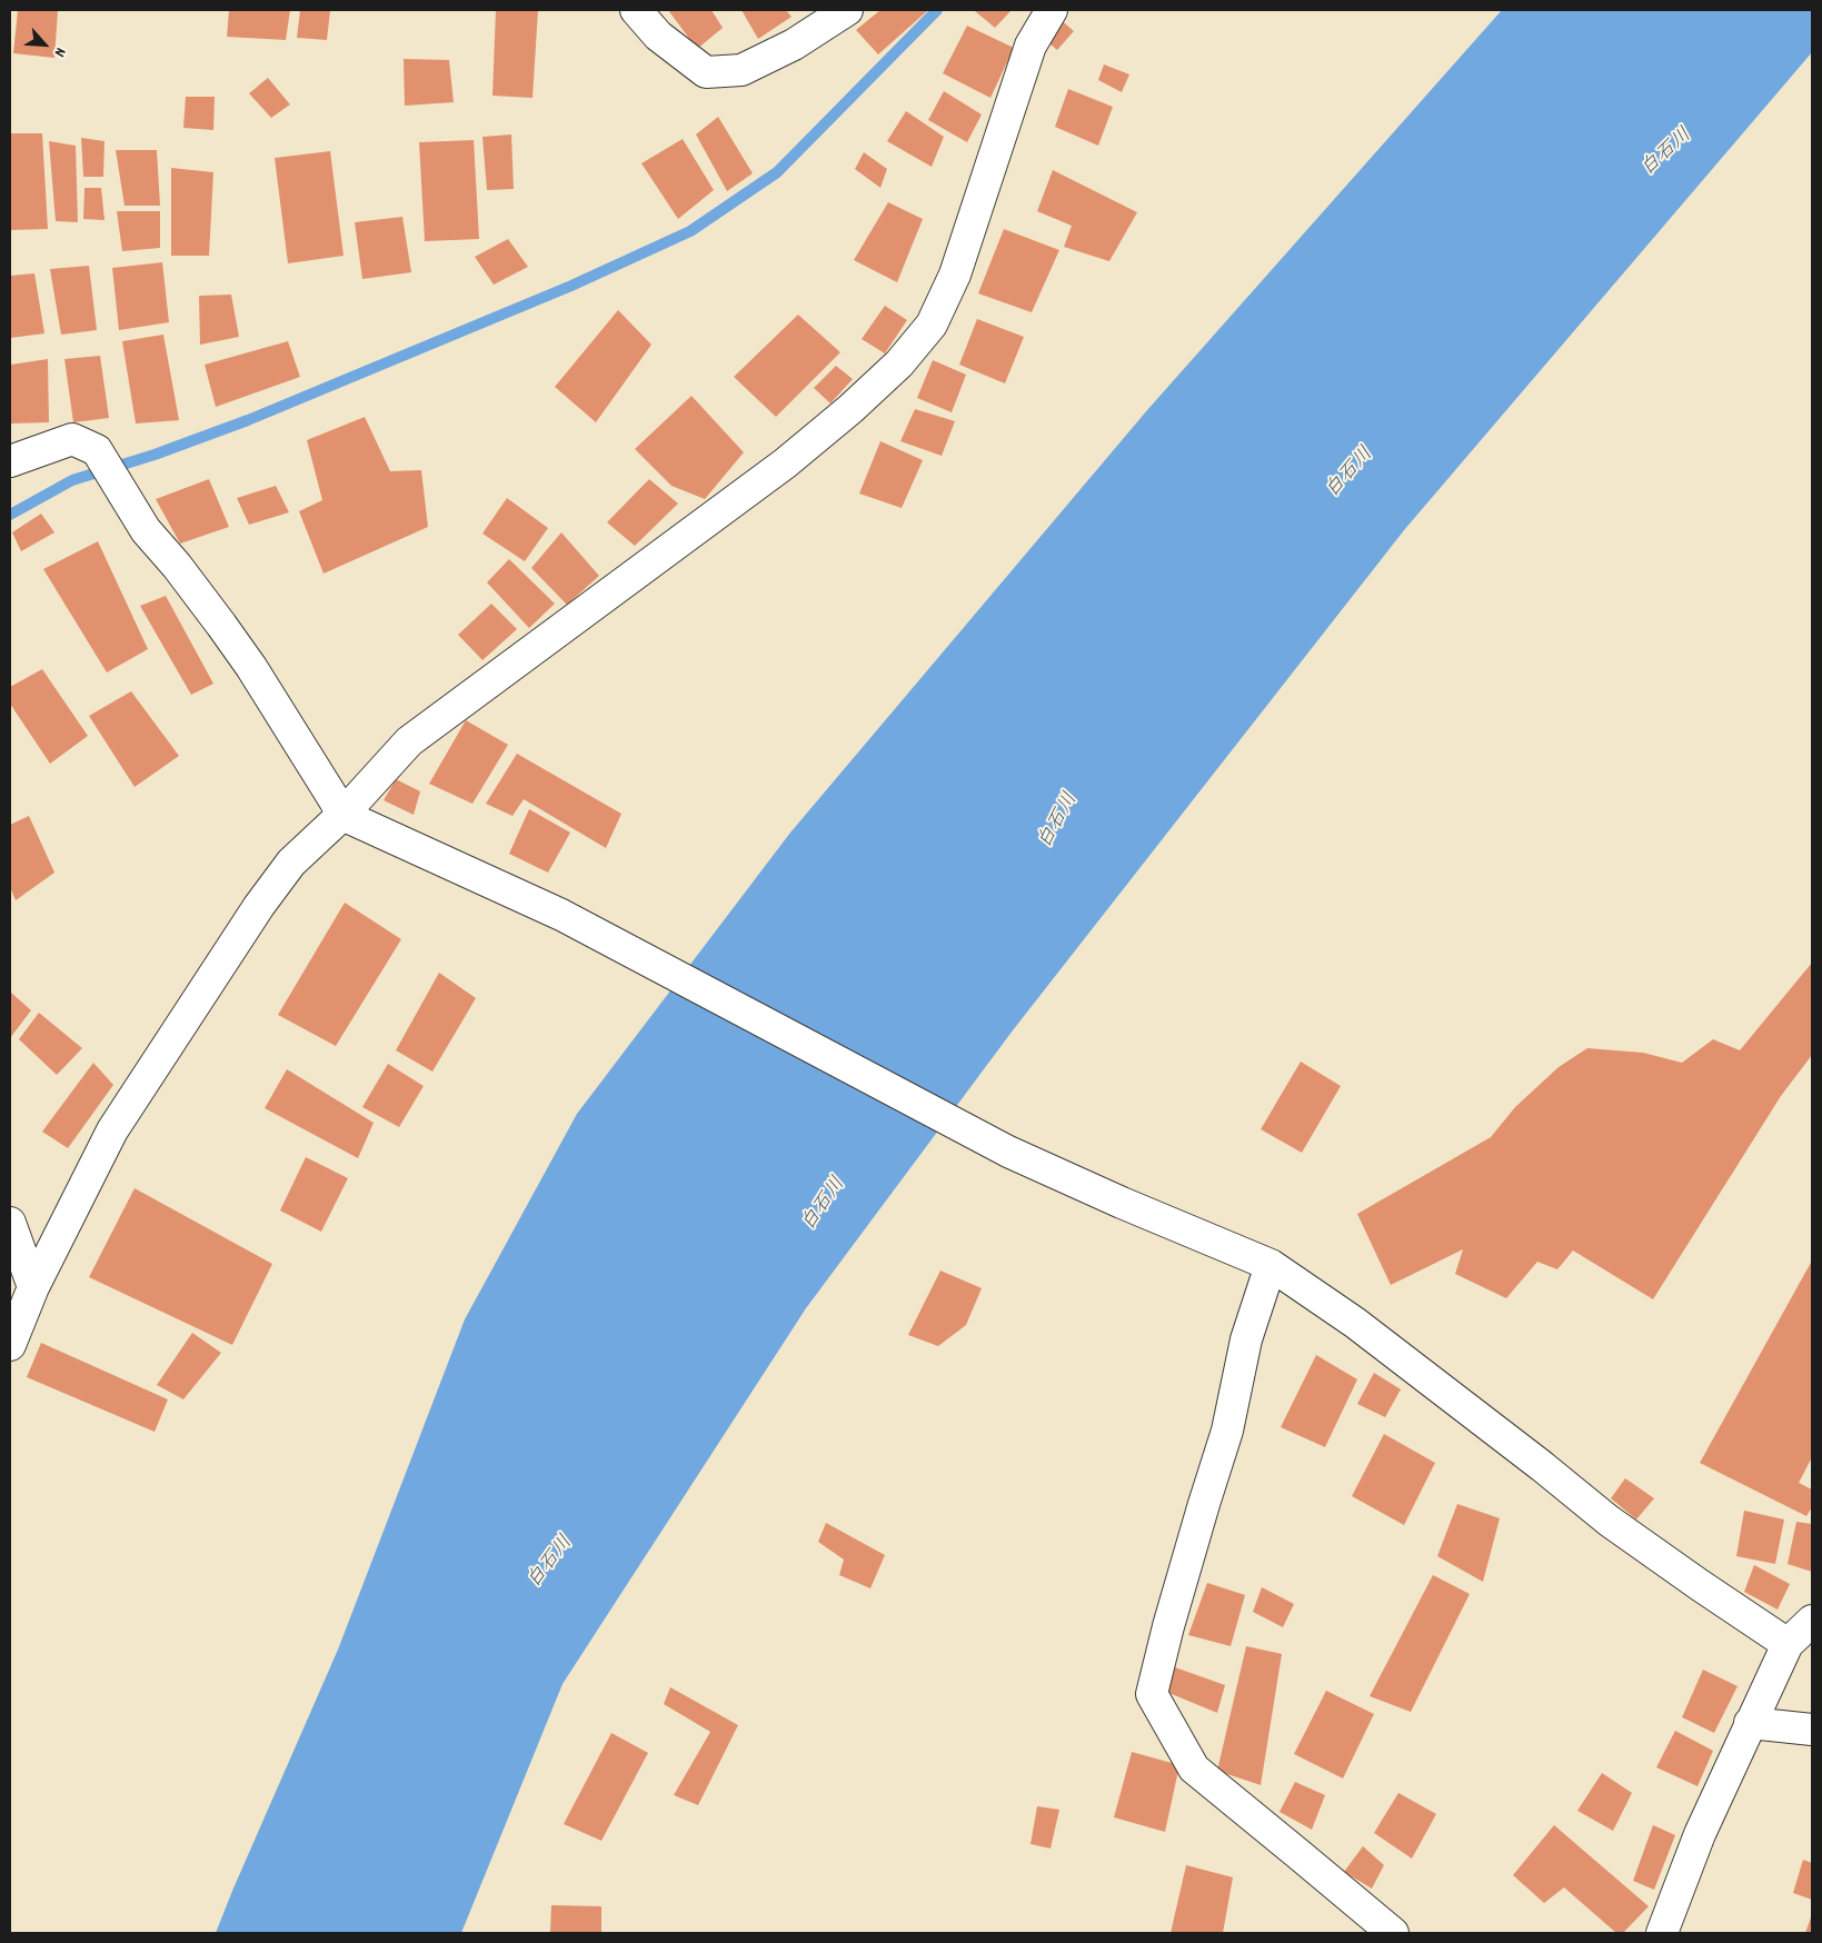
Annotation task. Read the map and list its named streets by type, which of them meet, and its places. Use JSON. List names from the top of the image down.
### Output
{
  "water": ["白石川"],
  "north": "bottom right"
}
